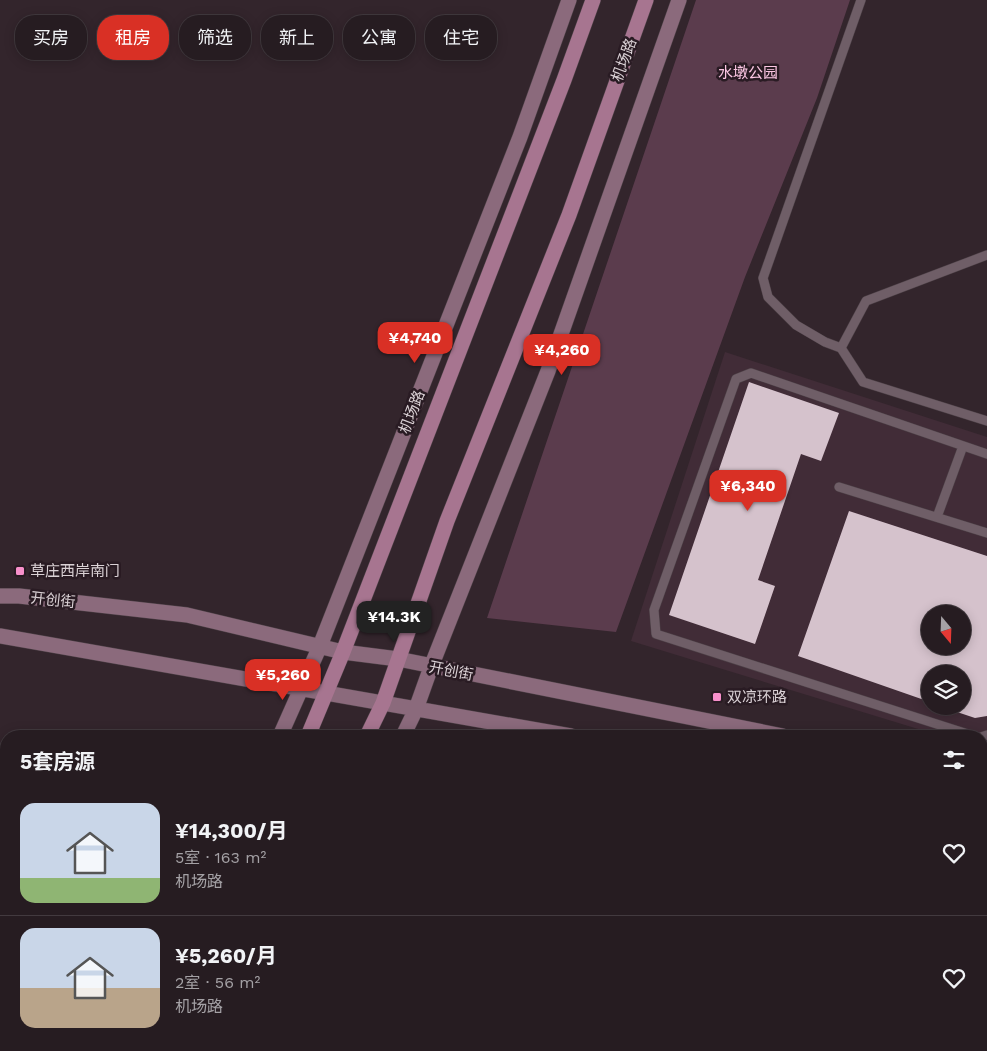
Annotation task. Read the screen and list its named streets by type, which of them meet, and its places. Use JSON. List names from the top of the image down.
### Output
{
  "streets": {
    "main road": ["机场路", "开创街"]
  },
  "crossings": [
    ["机场路", "开创街"]
  ],
  "parks": ["水墩公园"],
  "places": {
    "transit": ["草庄西岸南门", "双凉环路"]
  },
  "north": "bottom",
  "page": {
    "chip": [
      "买房",
      "租房",
      "筛选",
      "新上",
      "公寓",
      "住宅"
    ],
    "price": [
      "¥4,740",
      "¥4,260",
      "¥6,340",
      "¥14.3K",
      "¥5,260"
    ],
    "heading": "5套房源",
    "list": [
      {
        "name": "¥14,300/月",
        "note": "5室 · 163 m² · 机场路"
      },
      {
        "name": "¥5,260/月",
        "note": "2室 · 56 m² · 机场路"
      }
    ]
  }
}
